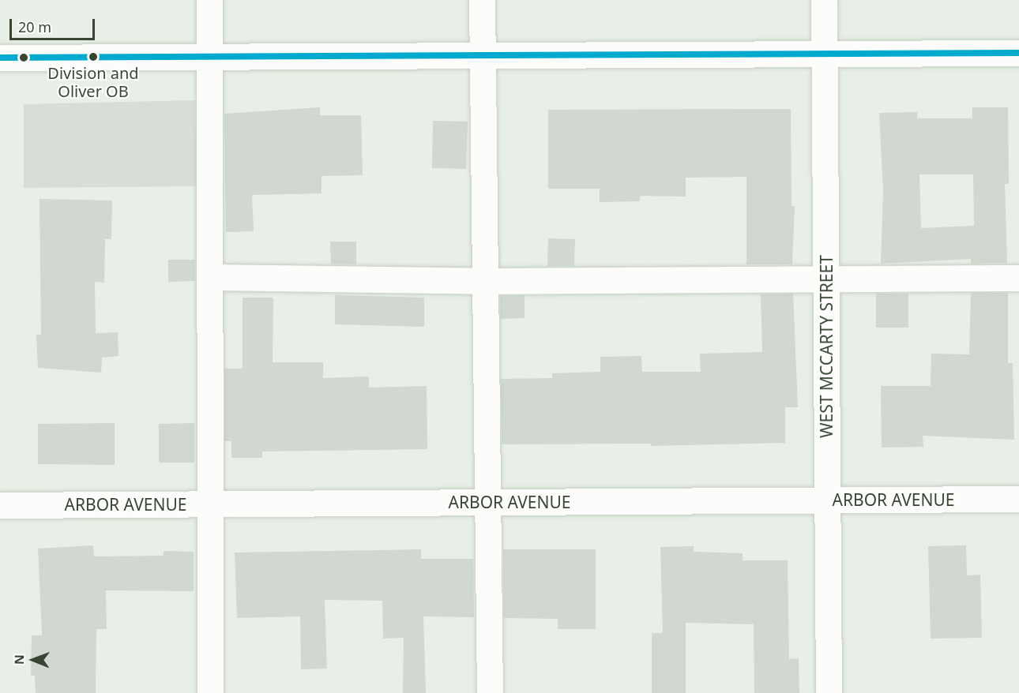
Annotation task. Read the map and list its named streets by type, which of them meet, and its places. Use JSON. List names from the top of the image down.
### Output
{
  "streets": {
    "street": ["WEST MCCARTY STREET", "ARBOR AVENUE"]
  },
  "crossings": [
    ["WEST MCCARTY STREET", "ARBOR AVENUE"]
  ],
  "places": ["Division and Oliver OB"],
  "scale_bar": "20 m",
  "north": "left"
}
